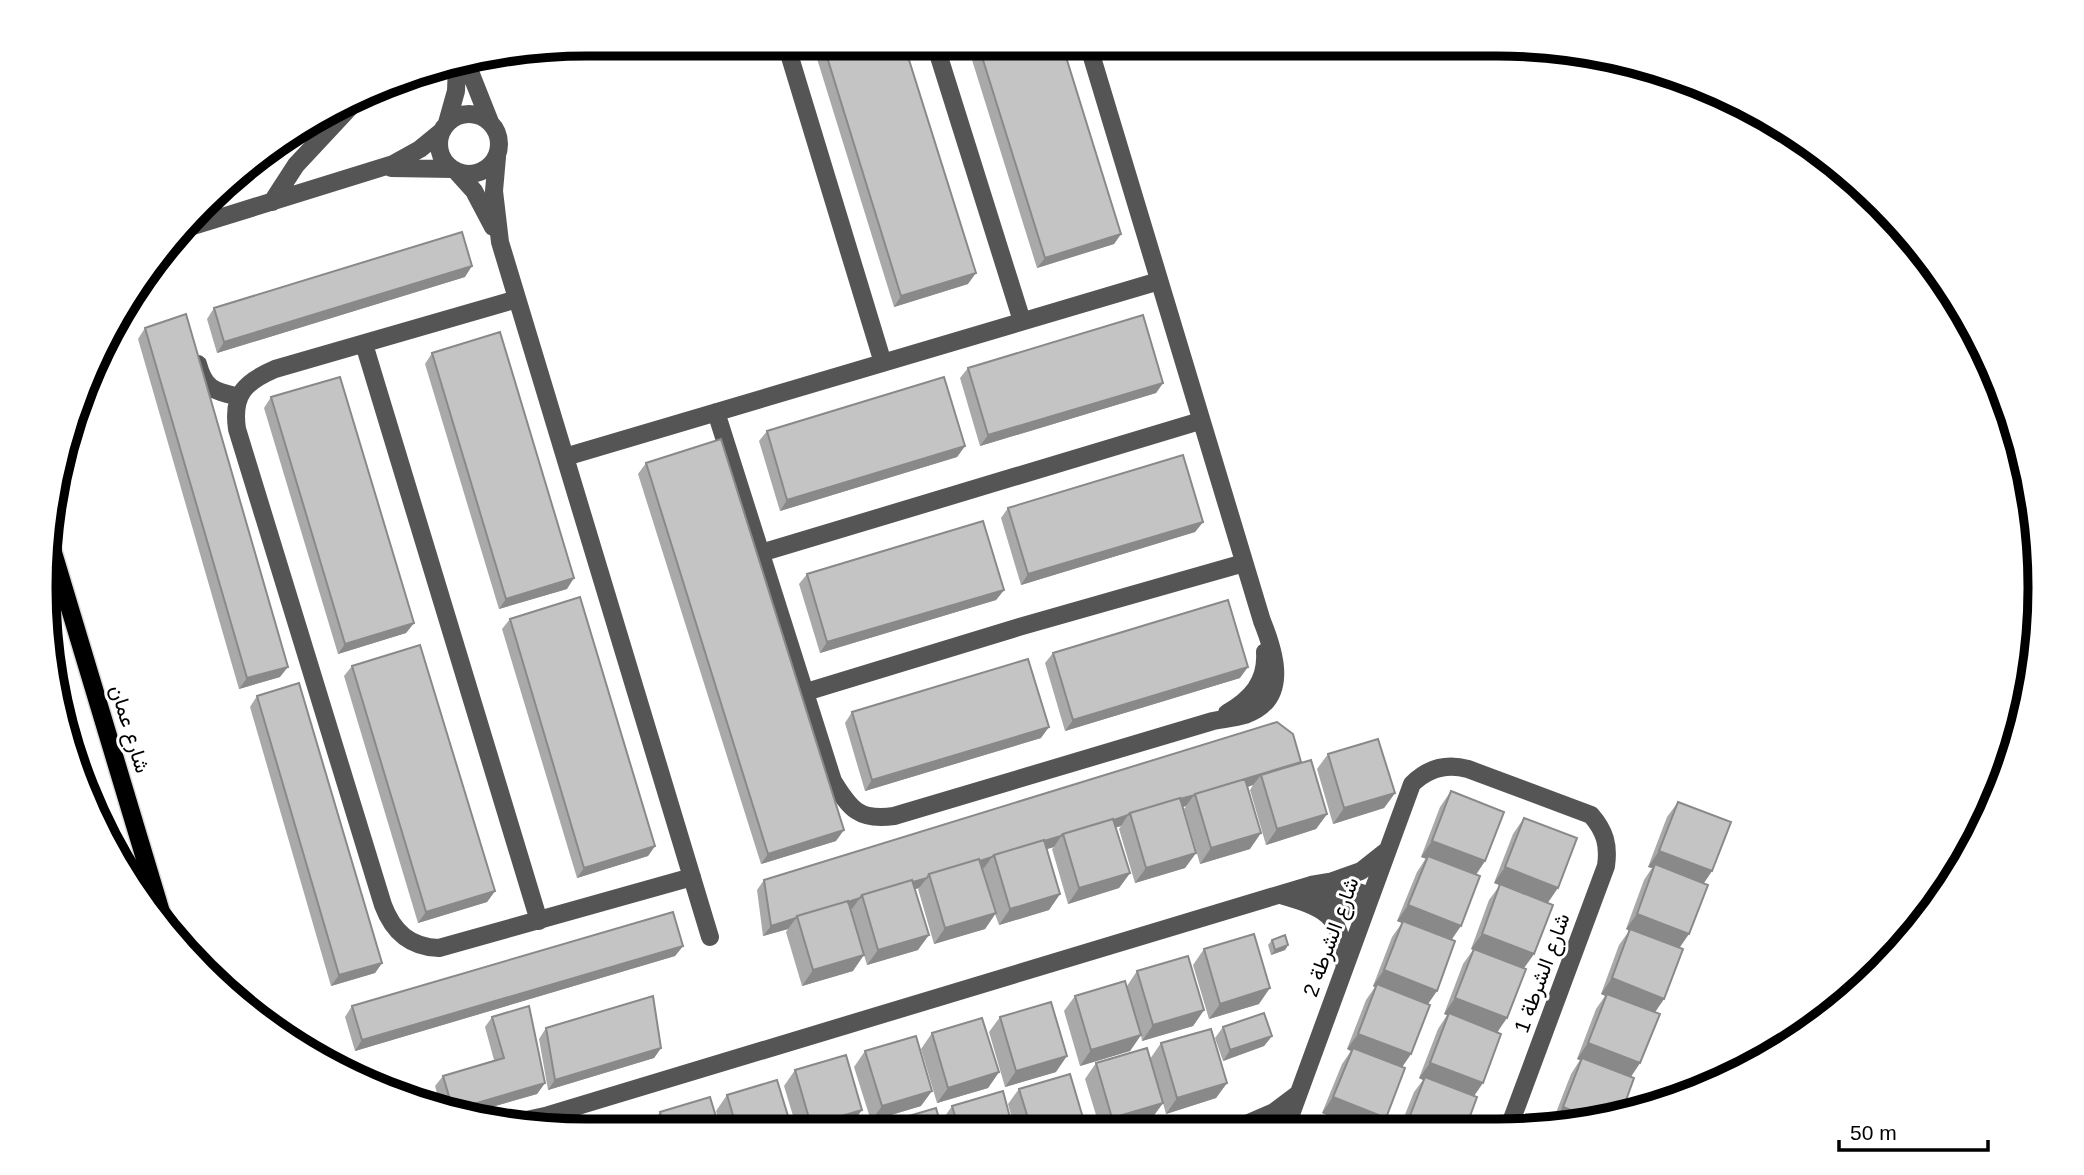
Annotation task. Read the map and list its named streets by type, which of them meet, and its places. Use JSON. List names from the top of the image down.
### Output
{
  "streets": {
    "main road": ["شارع عمان"],
    "street": ["شارع الشرطة 2", "شارع الشرطة 1"]
  },
  "crossings": [
    ["شارع الشرطة 2", "شارع الشرطة 1"]
  ],
  "scale_bar": "50 m"
}
